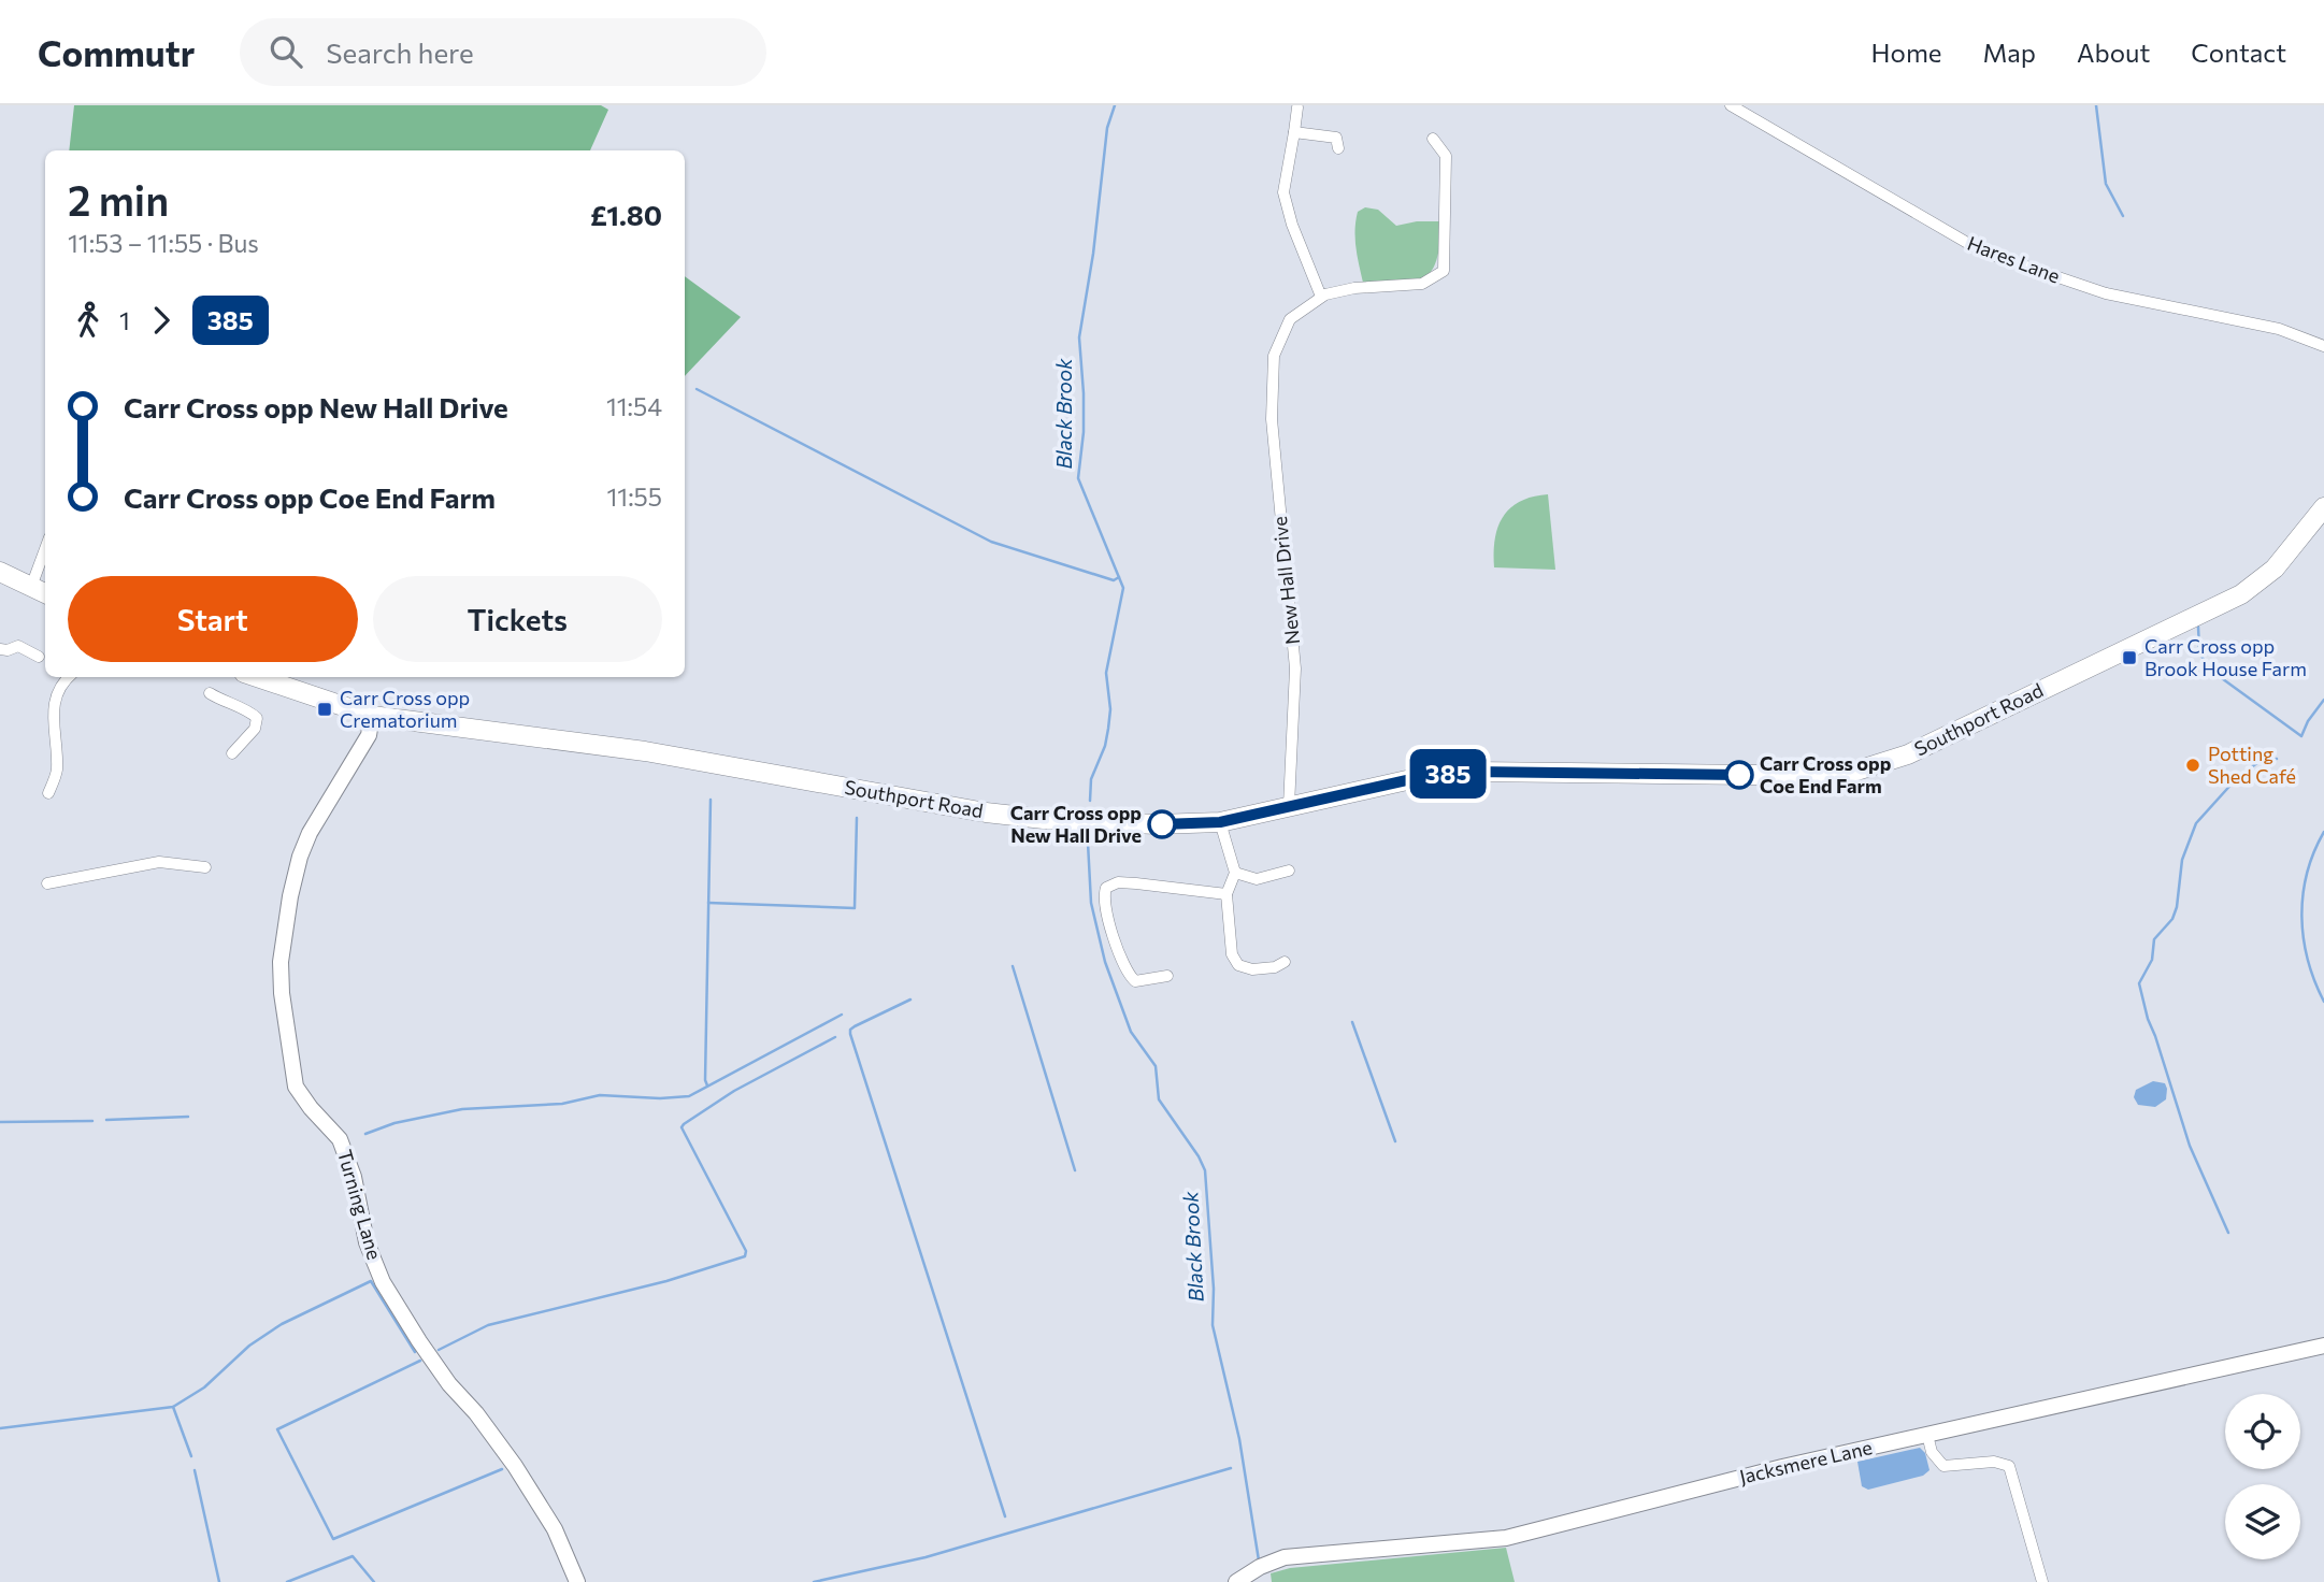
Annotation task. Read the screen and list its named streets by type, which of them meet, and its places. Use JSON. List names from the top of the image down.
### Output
{
  "streets": {
    "highway": ["Southport Road"],
    "main road": ["Turning Lane", "Jacksmere Lane"],
    "street": ["Hares Lane", "New Hall Drive"]
  },
  "crossings": [
    ["New Hall Drive", "Southport Road"],
    ["Southport Road", "Turning Lane"]
  ],
  "water": ["Black Brook"],
  "places": {
    "transit": ["Carr Cross opp Brook House Farm", "Carr Cross opp Crematorium"],
    "other": ["Potting Shed Café", "Carr Cross opp Coe End Farm", "Carr Cross opp New Hall Drive"]
  },
  "lines": ["bus line 385"],
  "page": {
    "header": "Commutr",
    "search": "Search here",
    "nav": [
      "Home",
      "Map",
      "About",
      "Contact"
    ],
    "on_map": "385",
    "heading": ["2 min", "11:53 – 11:55 · Bus", "£1.80"],
    "legs": ["1", "385"],
    "list": [
      {
        "name": "Carr Cross opp New Hall Drive",
        "value": "11:54"
      },
      {
        "name": "Carr Cross opp Coe End Farm",
        "value": "11:55"
      }
    ],
    "buttons": ["Start", "Tickets"]
  }
}
